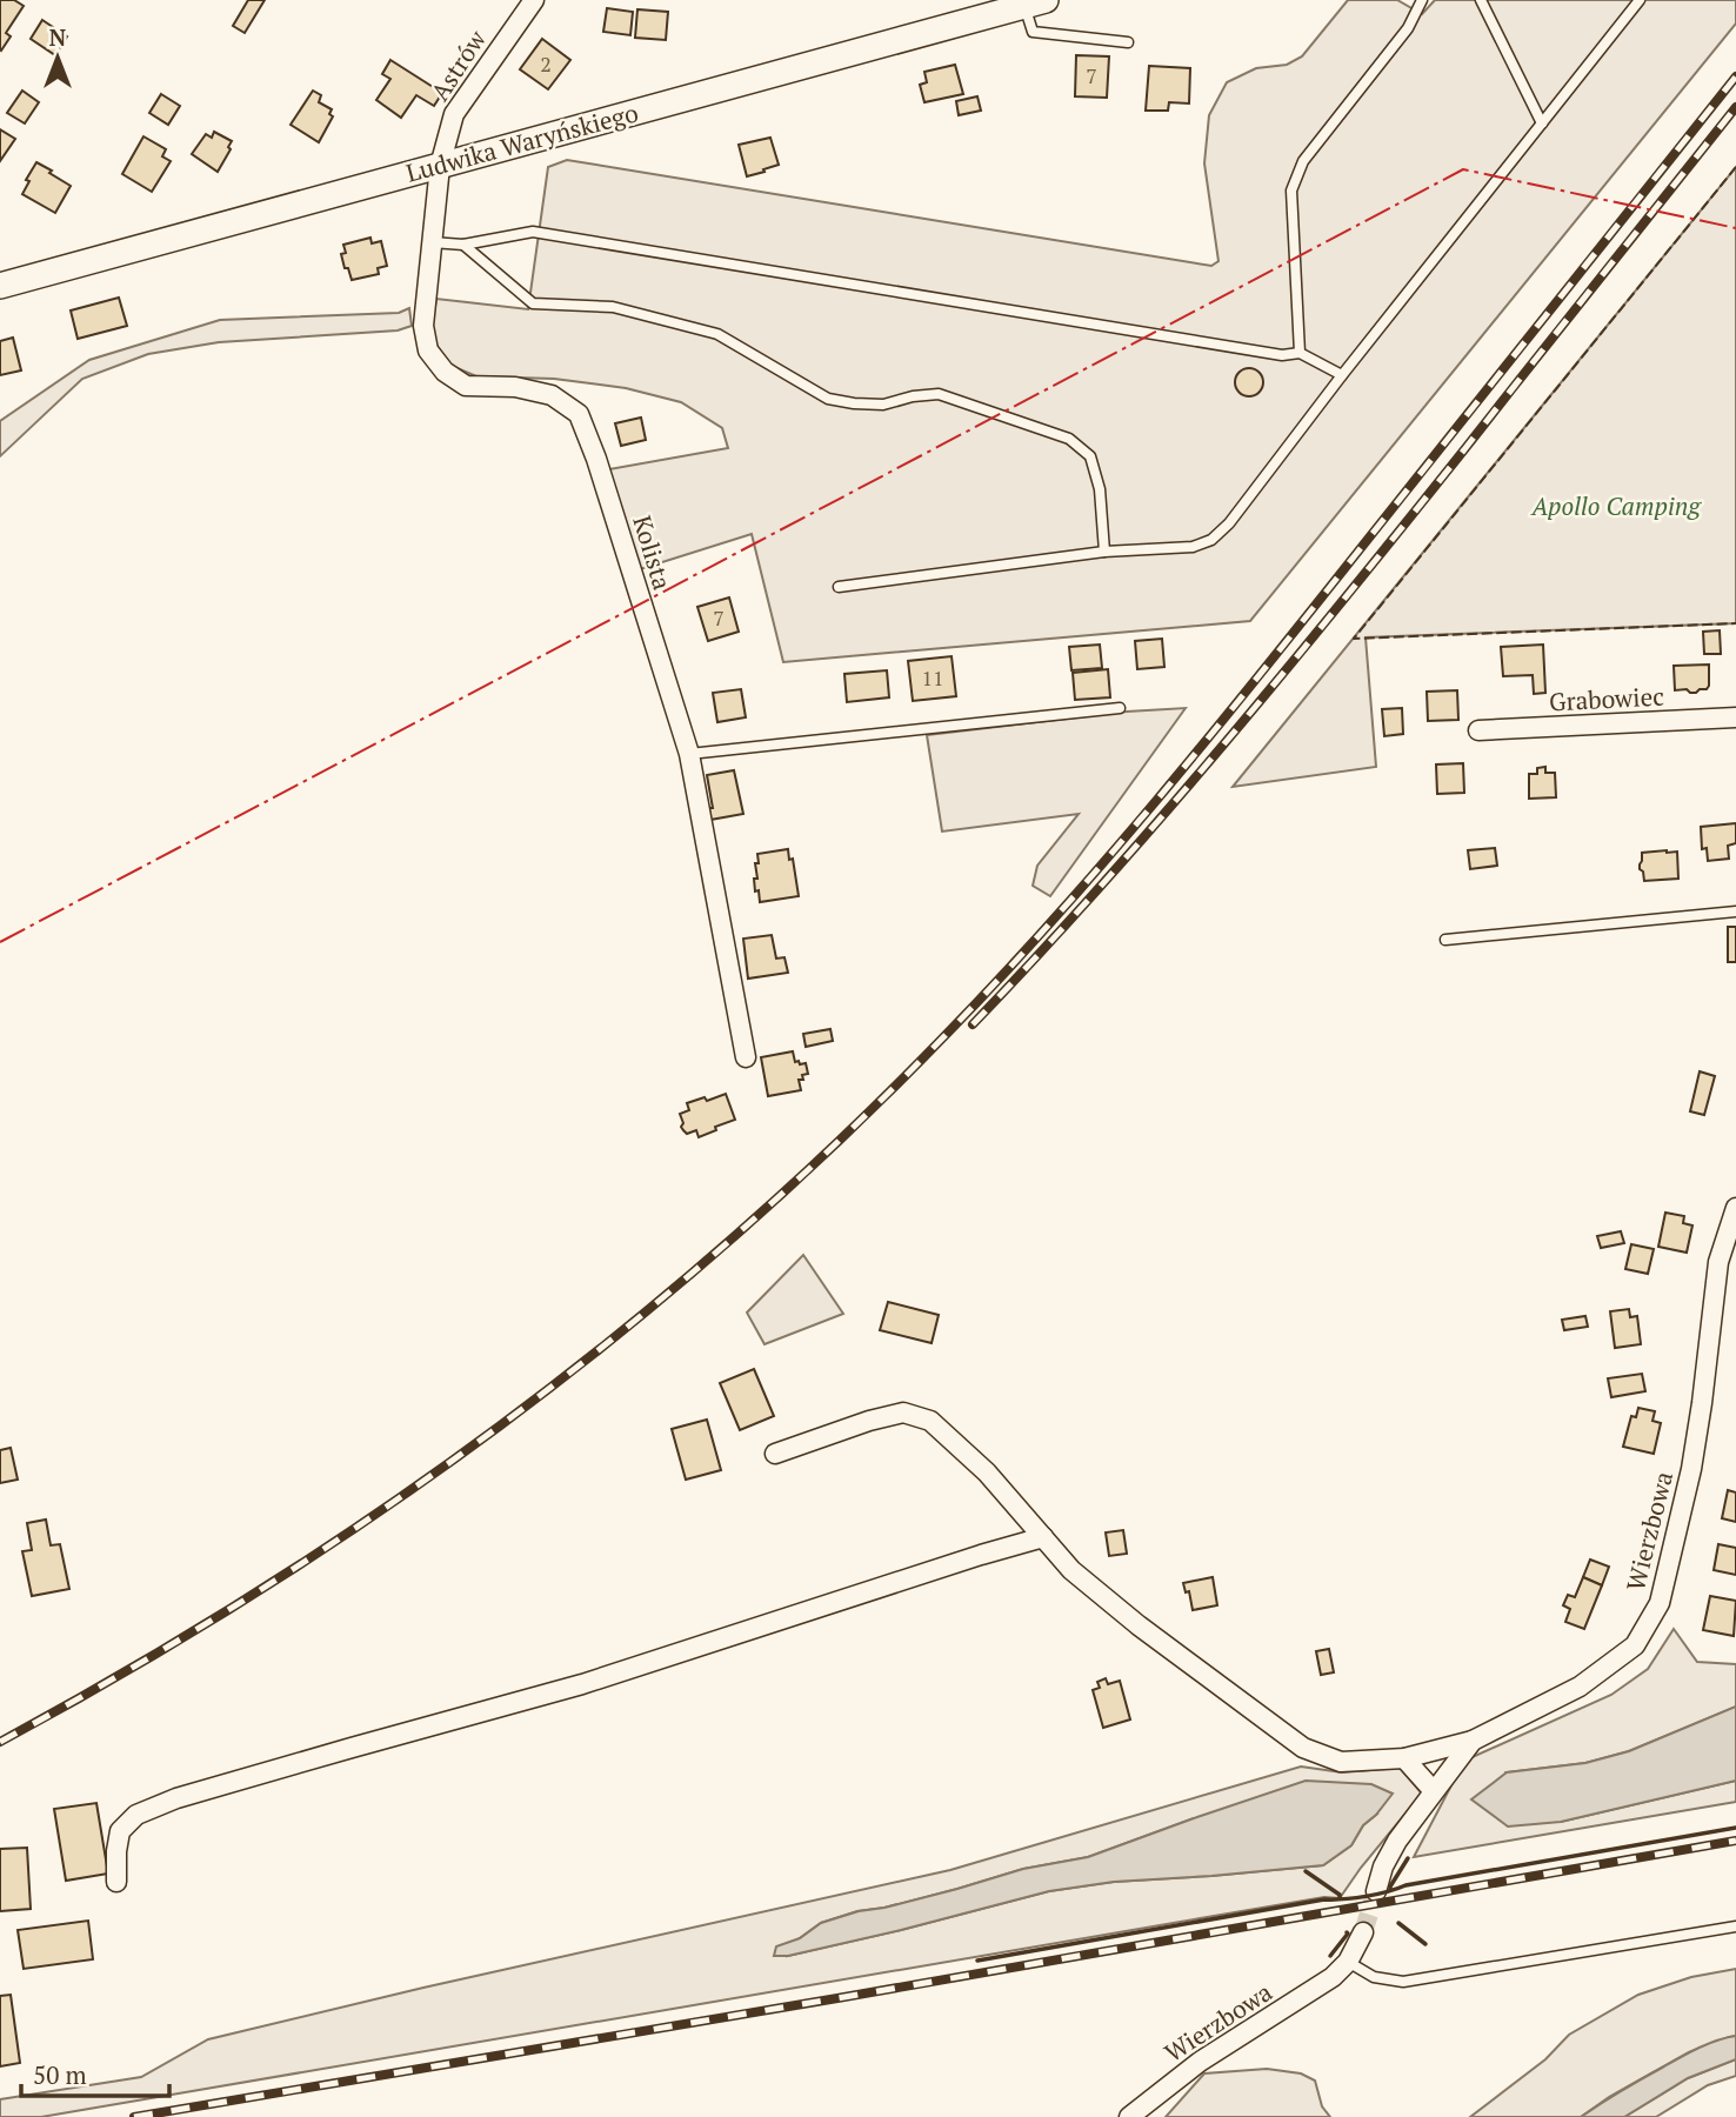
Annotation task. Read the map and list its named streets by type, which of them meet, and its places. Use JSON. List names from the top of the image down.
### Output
{
  "streets": {
    "street": [
      "Astrów",
      "Ludwika Waryńskiego",
      "Kolista",
      "Grabowiec",
      "Wierzbowa"
    ]
  },
  "crossings": [
    ["Astrów", "Ludwika Waryńskiego"],
    ["Astrów", "Kolista"],
    ["Ludwika Waryńskiego", "Kolista"]
  ],
  "parks": ["Apollo Camping"],
  "house_numbers": [
    "2",
    "7",
    "7",
    "11"
  ],
  "scale_bar": "50 m",
  "north": "top"
}
